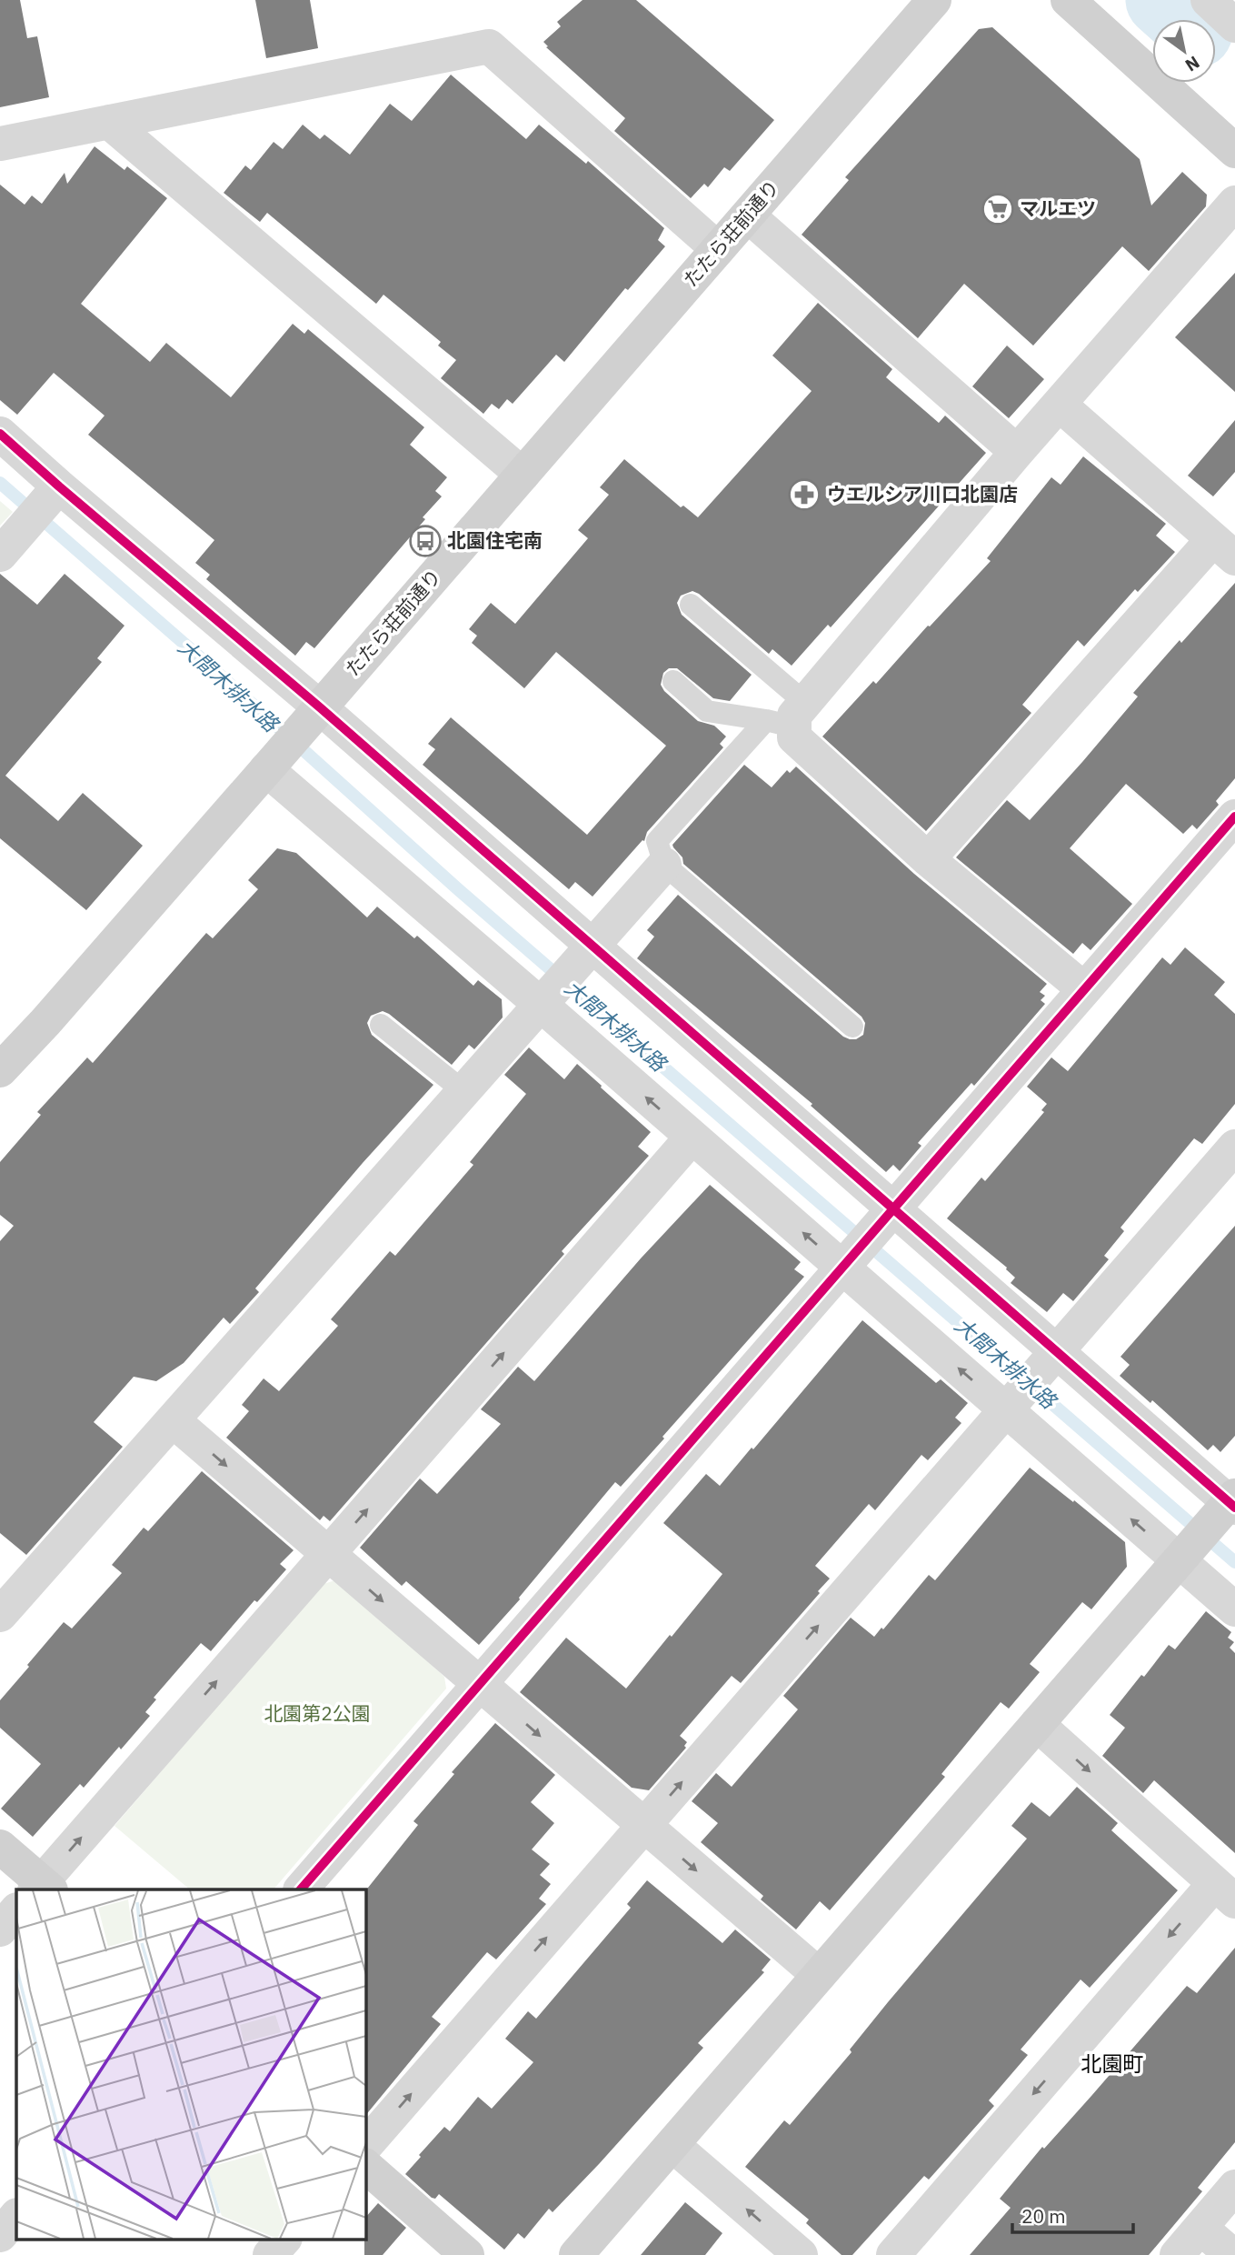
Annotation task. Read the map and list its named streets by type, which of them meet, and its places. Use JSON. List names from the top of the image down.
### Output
{
  "streets": {
    "street": ["たたら荘前通り"]
  },
  "districts": ["北園町"],
  "water": ["大間木排水路"],
  "parks": ["北園第2公園"],
  "places": {
    "supermarket": ["マルエツ"],
    "pharmacy": ["ウエルシア川口北園店"],
    "bus stop": ["北園住宅南"]
  },
  "scale_bar": "20 m",
  "north": "bottom right"
}
